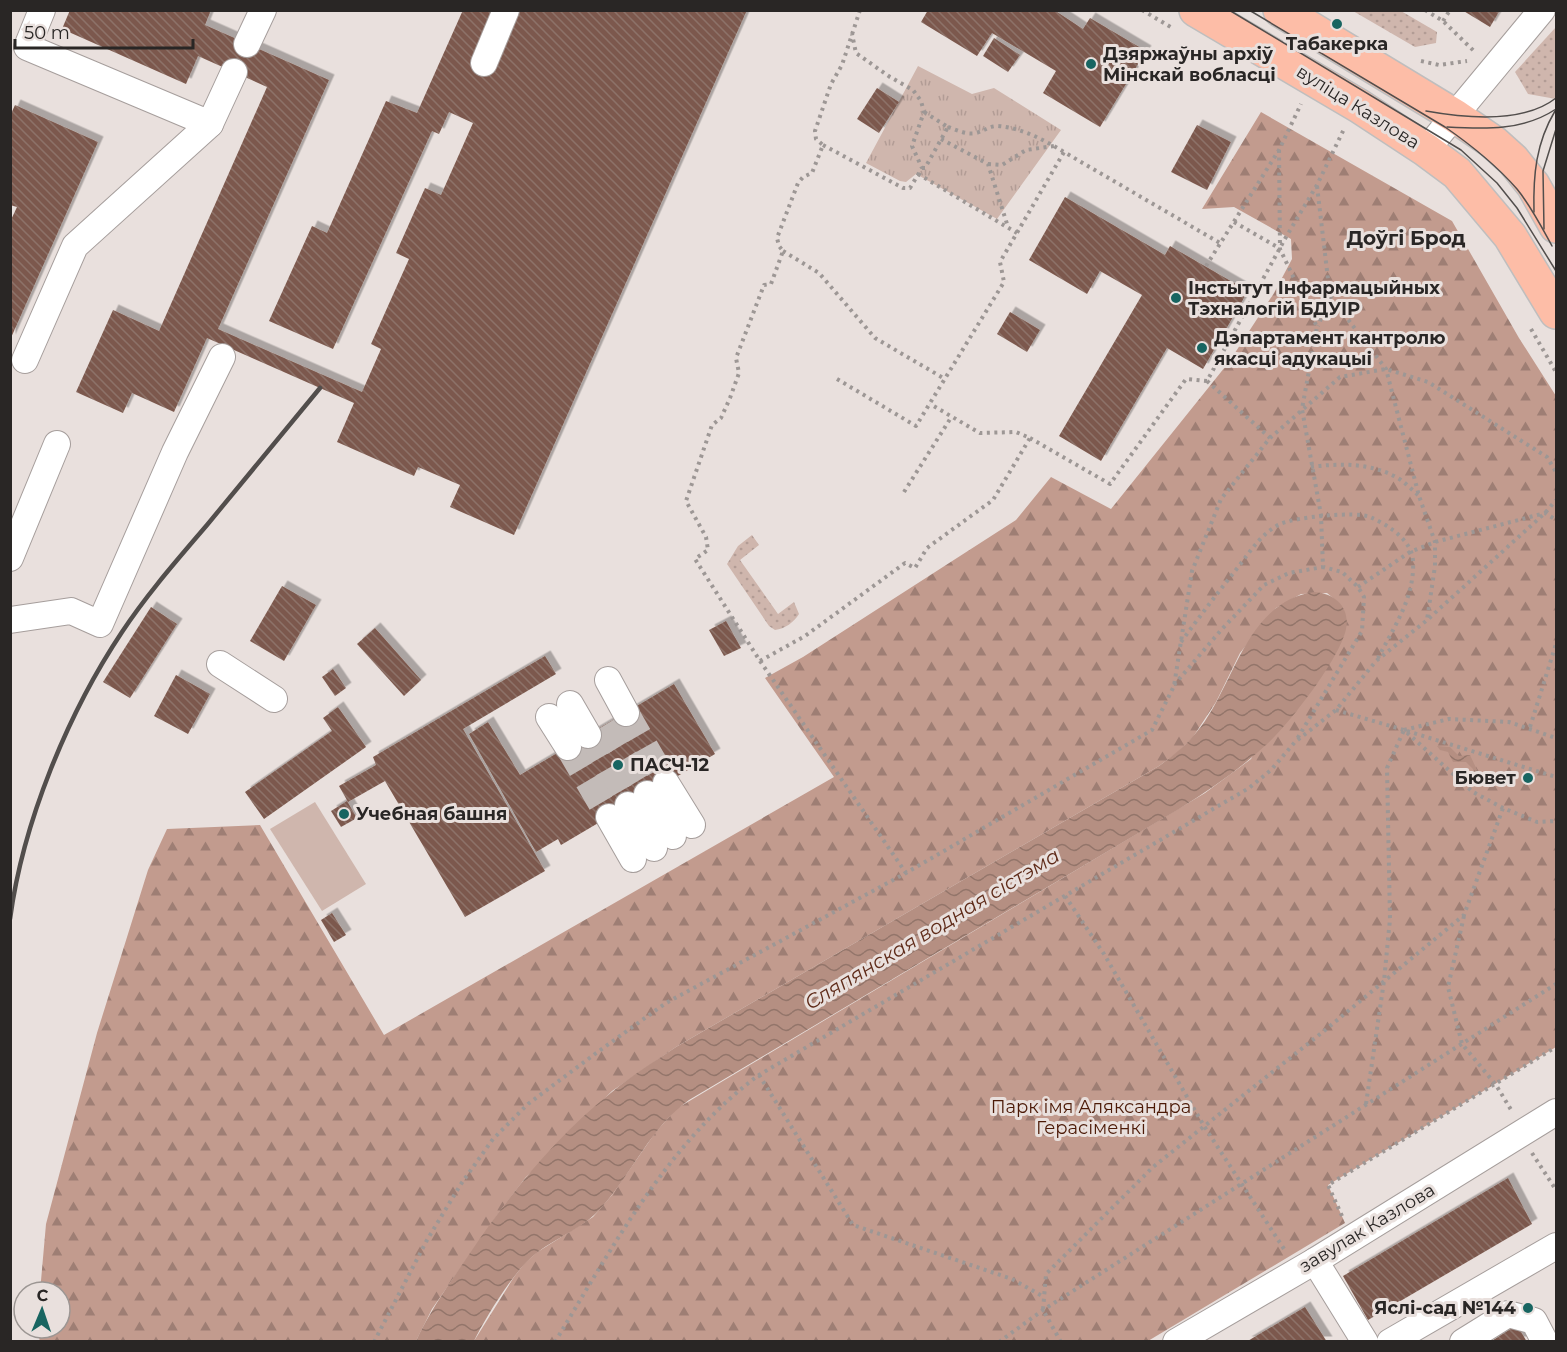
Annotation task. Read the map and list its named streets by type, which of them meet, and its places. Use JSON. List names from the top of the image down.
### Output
{
  "streets": {
    "main road": ["вуліца Казлова"],
    "street": ["завулак Казлова"]
  },
  "districts": ["Доўгі Брод"],
  "water": ["Сляпянская водная сістэма"],
  "parks": ["Парк імя Аляксандра Герасіменкі"],
  "places": [
    "Табакерка",
    "Дзяржаўны архіў Мінскай вобласці",
    "Інстытут Інфармацыйных Тэхналогій БДУІР",
    "Дэпартамент кантролю якасці адукацыі",
    "ПАСЧ-12",
    "Бювет",
    "Учебная башня",
    "Яслі-сад №144"
  ],
  "scale_bar": "50 m",
  "north": "top"
}
